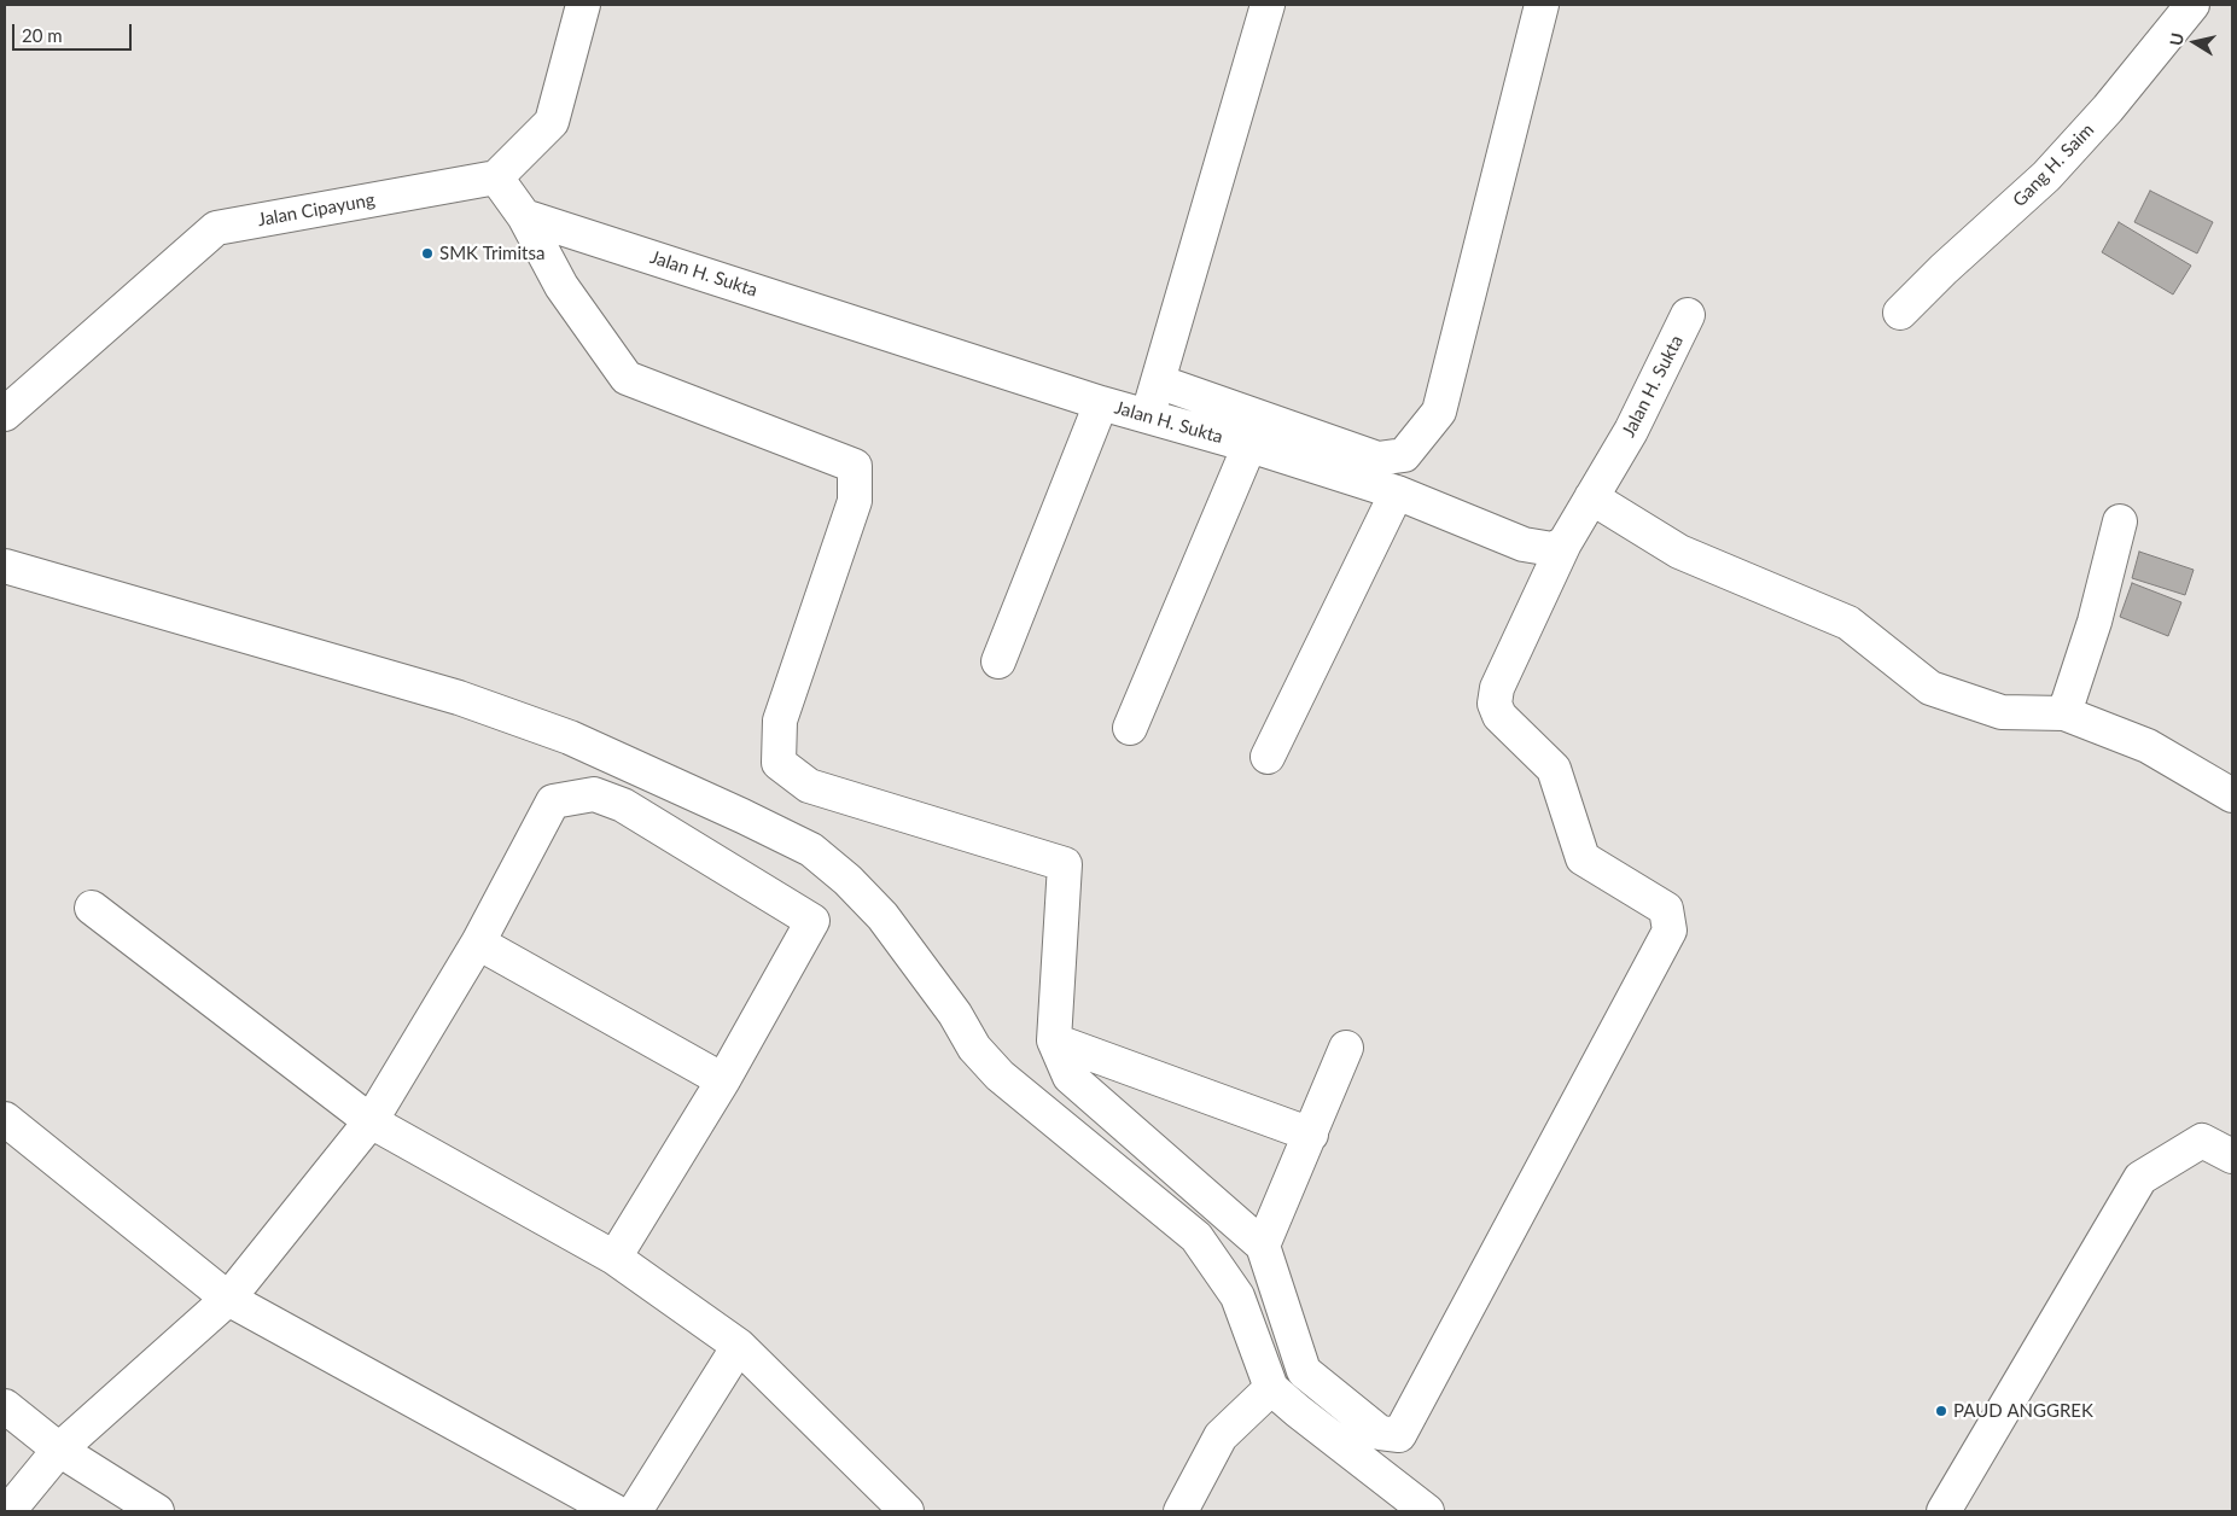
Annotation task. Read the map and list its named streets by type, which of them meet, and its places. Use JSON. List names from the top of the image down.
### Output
{
  "streets": {
    "street": ["Gang H. Saim", "Jalan Cipayung", "Jalan H. Sukta"]
  },
  "places": ["SMK Trimitsa", "PAUD ANGGREK"],
  "scale_bar": "20 m",
  "north": "left"
}
